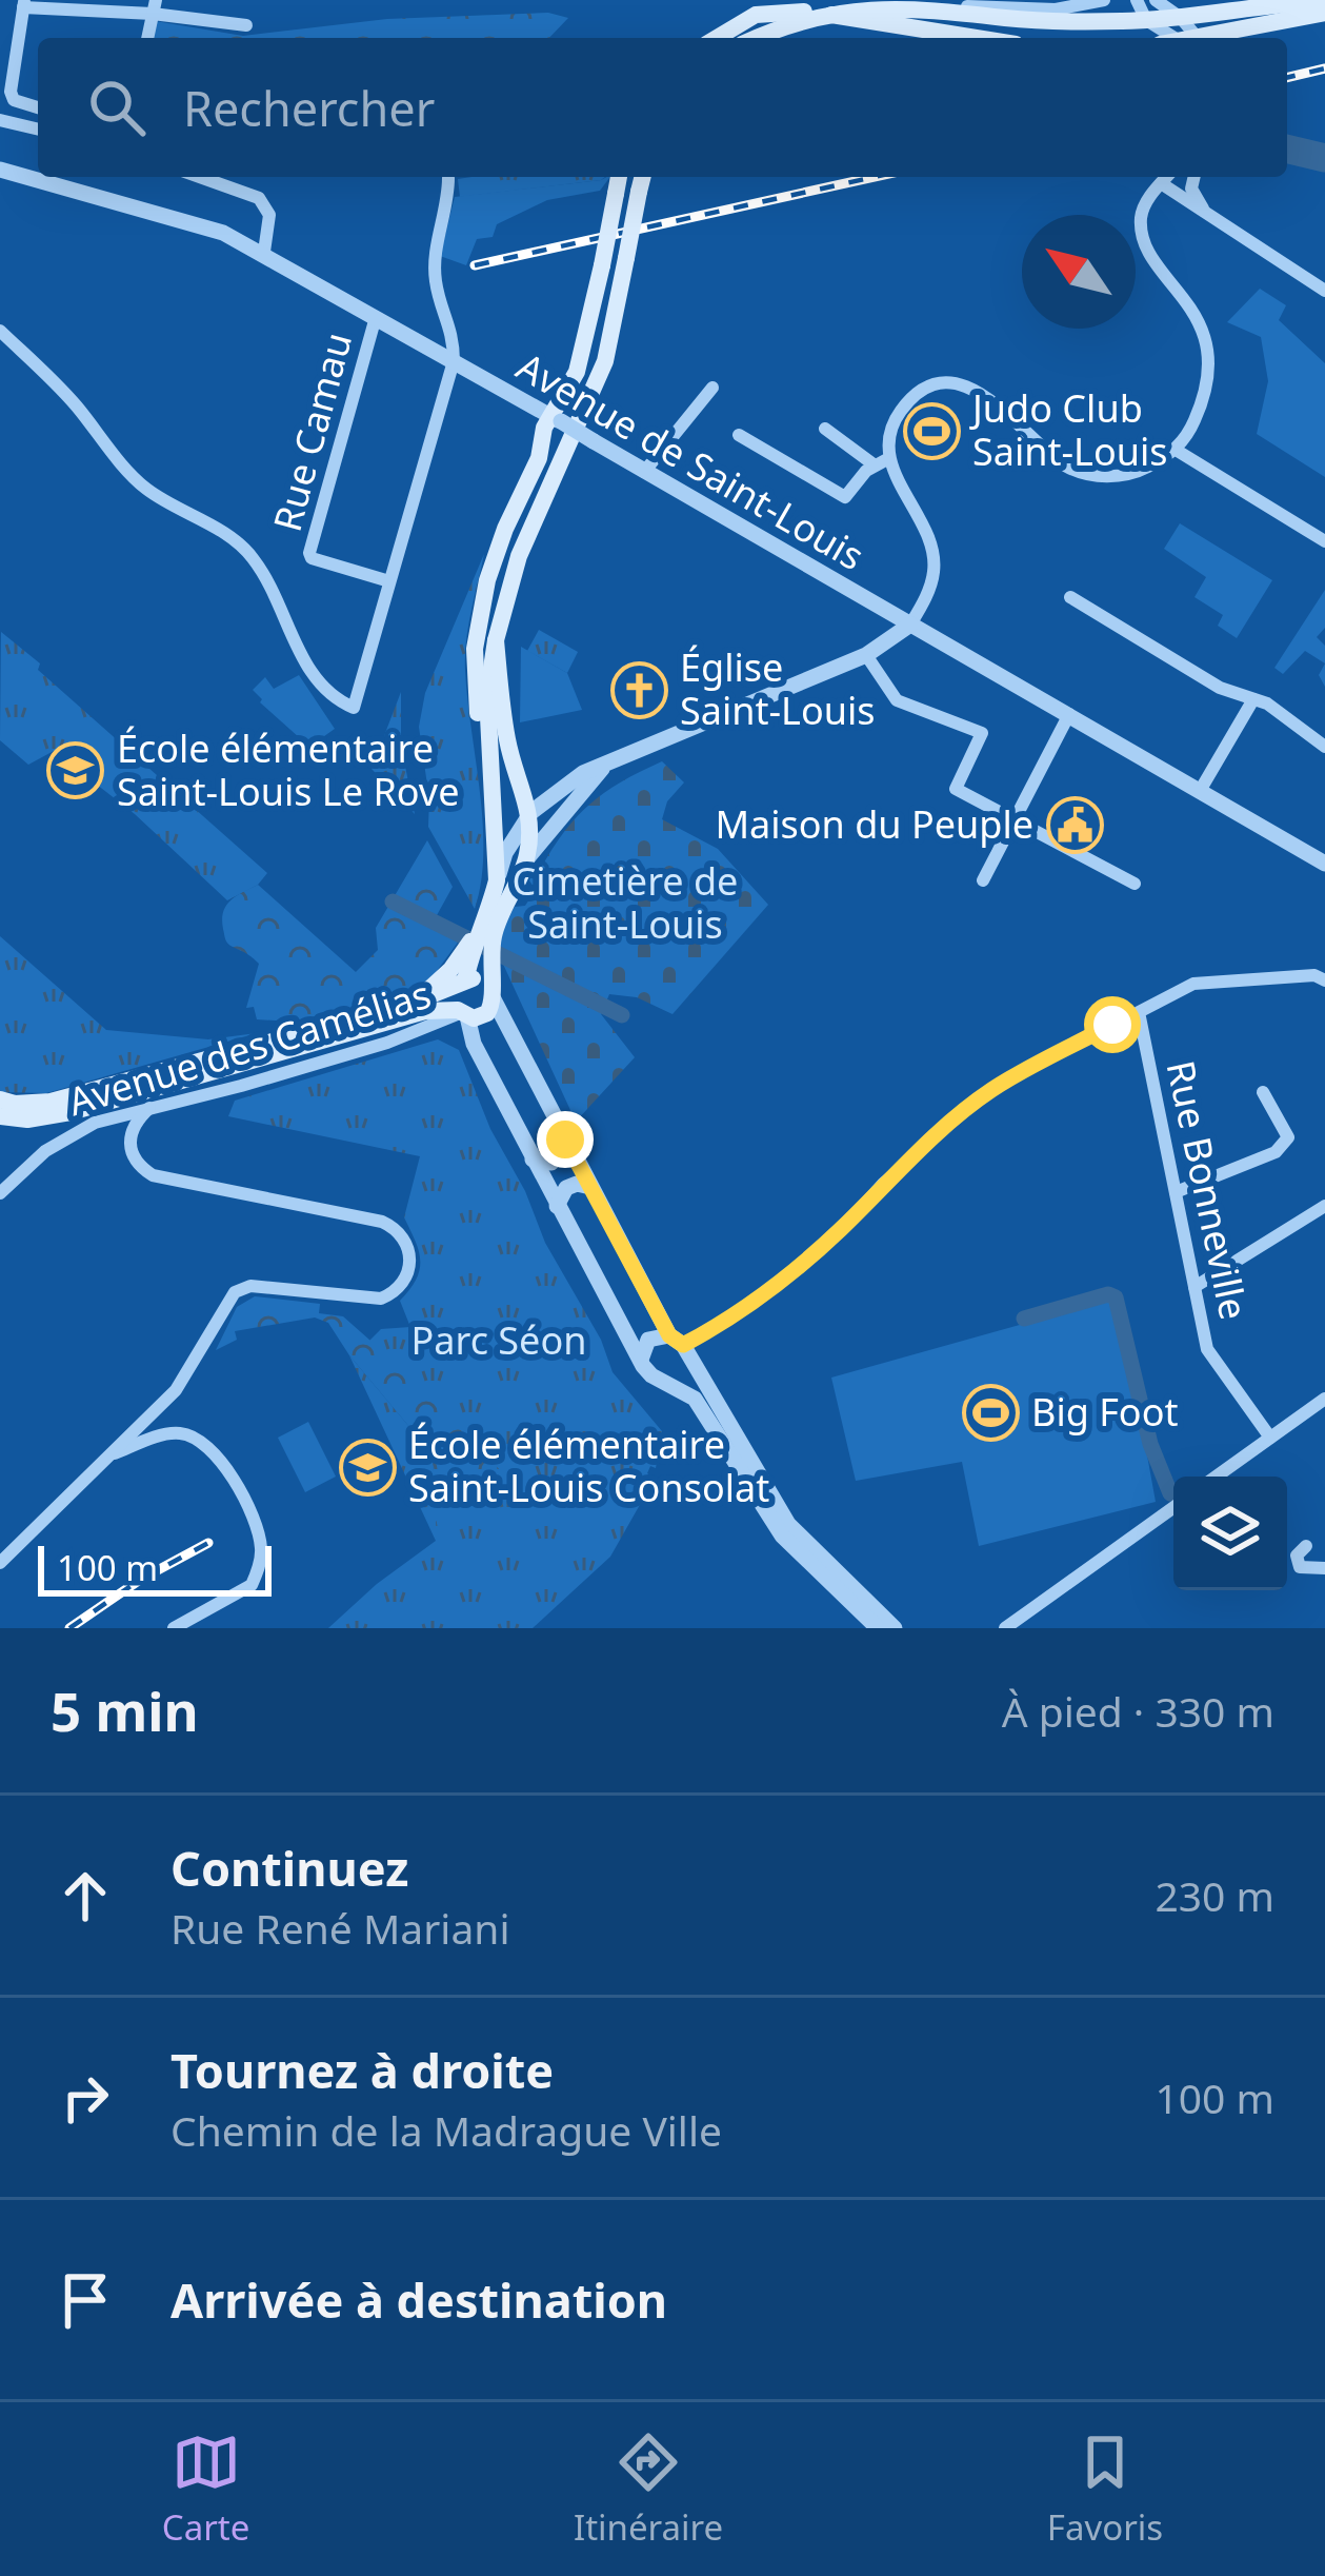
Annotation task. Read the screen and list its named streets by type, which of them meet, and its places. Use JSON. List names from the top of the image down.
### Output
{
  "streets": {
    "street": [
      "Rue Camau",
      "Avenue de Saint-Louis",
      "Avenue des Camélias",
      "Rue Bonneville"
    ]
  },
  "crossings": [
    ["Rue Camau", "Avenue de Saint-Louis"]
  ],
  "parks": ["Cimetière de Saint-Louis", "Parc Séon"],
  "places": {
    "sports": ["Judo Club Saint-Louis", "Big Foot"],
    "church": ["Église Saint-Louis"],
    "school or university": ["École élémentaire Saint-Louis Le Rove", "École élémentaire Saint-Louis Consolat"],
    "public building": ["Maison du Peuple"]
  },
  "scale_bar": "100 m",
  "north": "top left",
  "page": {
    "search": "Rechercher",
    "scale": "100 m",
    "heading": ["5 min", "À pied · 330 m"],
    "list": [
      ["Continuez", "Rue René Mariani", "230 m"],
      ["Tournez à droite", "Chemin de la Madrague Ville", "100 m"],
      "Arrivée à destination"
    ],
    "nav": ["Carte", "Itinéraire", "Favoris"]
  }
}
